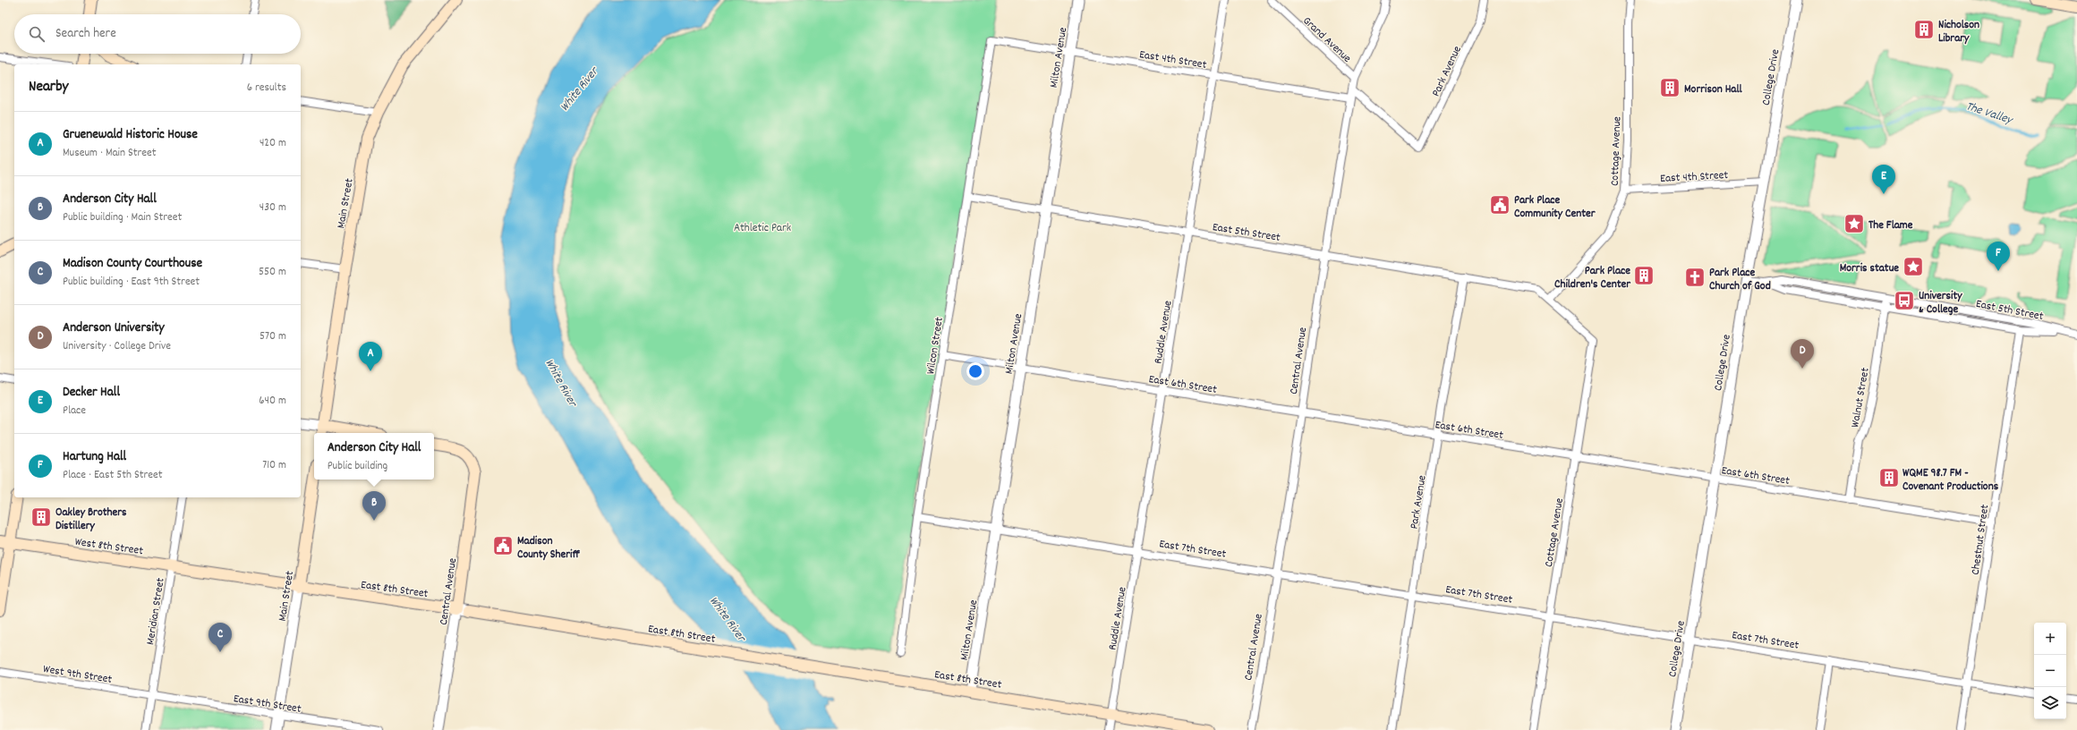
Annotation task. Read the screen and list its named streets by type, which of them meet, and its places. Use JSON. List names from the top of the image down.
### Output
{
  "streets": {
    "main road": [
      "Main Street",
      "Central Avenue",
      "West 8th Street",
      "East 8th Street"
    ],
    "street": [
      "Grand Avenue",
      "Milton Avenue",
      "East 4th Street",
      "Park Avenue",
      "College Drive",
      "Cottage Avenue",
      "East 5th Street",
      "Ruddle Avenue",
      "Wilcon Street",
      "East 6th Street",
      "Walnut Street",
      "Chestnut Street",
      "East 7th Street",
      "Meridian Street",
      "West 9th Street",
      "East 9th Street"
    ]
  },
  "crossings": [
    ["Grand Avenue", "Central Avenue"],
    ["Milton Avenue", "East 4th Street"],
    ["Milton Avenue", "East 5th Street"],
    ["Milton Avenue", "East 6th Street"],
    ["Milton Avenue", "East 7th Street"],
    ["Milton Avenue", "East 8th Street"],
    ["East 4th Street", "College Drive"],
    ["East 4th Street", "Cottage Avenue"],
    ["East 4th Street", "Ruddle Avenue"],
    ["East 4th Street", "Wilcon Street"],
    ["East 4th Street", "Central Avenue"],
    ["Park Avenue", "East 5th Street"],
    ["Park Avenue", "Central Avenue"],
    ["Park Avenue", "East 6th Street"],
    ["Park Avenue", "East 7th Street"],
    ["College Drive", "East 5th Street"],
    ["College Drive", "East 6th Street"],
    ["College Drive", "East 7th Street"],
    ["Cottage Avenue", "East 5th Street"],
    ["Cottage Avenue", "East 6th Street"],
    ["Cottage Avenue", "East 7th Street"],
    ["Main Street", "East 8th Street"],
    ["Main Street", "East 9th Street"],
    ["East 5th Street", "Ruddle Avenue"],
    ["East 5th Street", "Wilcon Street"],
    ["East 5th Street", "Central Avenue"],
    ["East 5th Street", "Walnut Street"],
    ["Ruddle Avenue", "East 6th Street"],
    ["Ruddle Avenue", "East 7th Street"],
    ["Ruddle Avenue", "East 8th Street"],
    ["Wilcon Street", "East 6th Street"],
    ["Wilcon Street", "East 7th Street"],
    ["Central Avenue", "East 6th Street"],
    ["Central Avenue", "East 7th Street"],
    ["Central Avenue", "East 8th Street"],
    ["East 6th Street", "Walnut Street"],
    ["East 6th Street", "Chestnut Street"],
    ["Chestnut Street", "East 7th Street"],
    ["West 8th Street", "East 8th Street"],
    ["West 8th Street", "Meridian Street"],
    ["East 8th Street", "Meridian Street"],
    ["Meridian Street", "West 9th Street"],
    ["Meridian Street", "East 9th Street"],
    ["West 9th Street", "East 9th Street"]
  ],
  "water": ["White River", "The Valley"],
  "parks": ["Athletic Park"],
  "places": {
    "building": [
      "Nicholson Library",
      "Morrison Hall",
      "Park Place Children's Center",
      "WQME 98.7 FM - Covenant Productions",
      "Oakley Brothers Distillery"
    ],
    "public building": ["Park Place Community Center", "Madison County Sheriff"],
    "place": ["The Flame", "Morris statue"],
    "church": ["Park Place Church of God"],
    "bus stop": ["University & College"]
  },
  "page": {
    "search": "Search here",
    "heading": ["Nearby", "6 results"],
    "list": [
      {
        "mark": "A",
        "name": "Gruenewald Historic House",
        "note": "Museum · Main Street",
        "value": "420 m"
      },
      {
        "mark": "B",
        "name": "Anderson City Hall",
        "note": "Public building · Main Street",
        "value": "430 m"
      },
      {
        "mark": "C",
        "name": "Madison County Courthouse",
        "note": "Public building · East 9th Street",
        "value": "550 m"
      },
      {
        "mark": "D",
        "name": "Anderson University",
        "note": "University · College Drive",
        "value": "570 m"
      },
      {
        "mark": "E",
        "name": "Decker Hall",
        "note": "Place",
        "value": "640 m"
      },
      {
        "mark": "F",
        "name": "Hartung Hall",
        "note": "Place · East 5th Street",
        "value": "710 m"
      }
    ],
    "pins": [
      "E",
      "F",
      "D",
      "A",
      "B",
      "C"
    ],
    "popup": ["Anderson City Hall", "Public building"],
    "map_buttons": ["+", "−"]
  }
}
